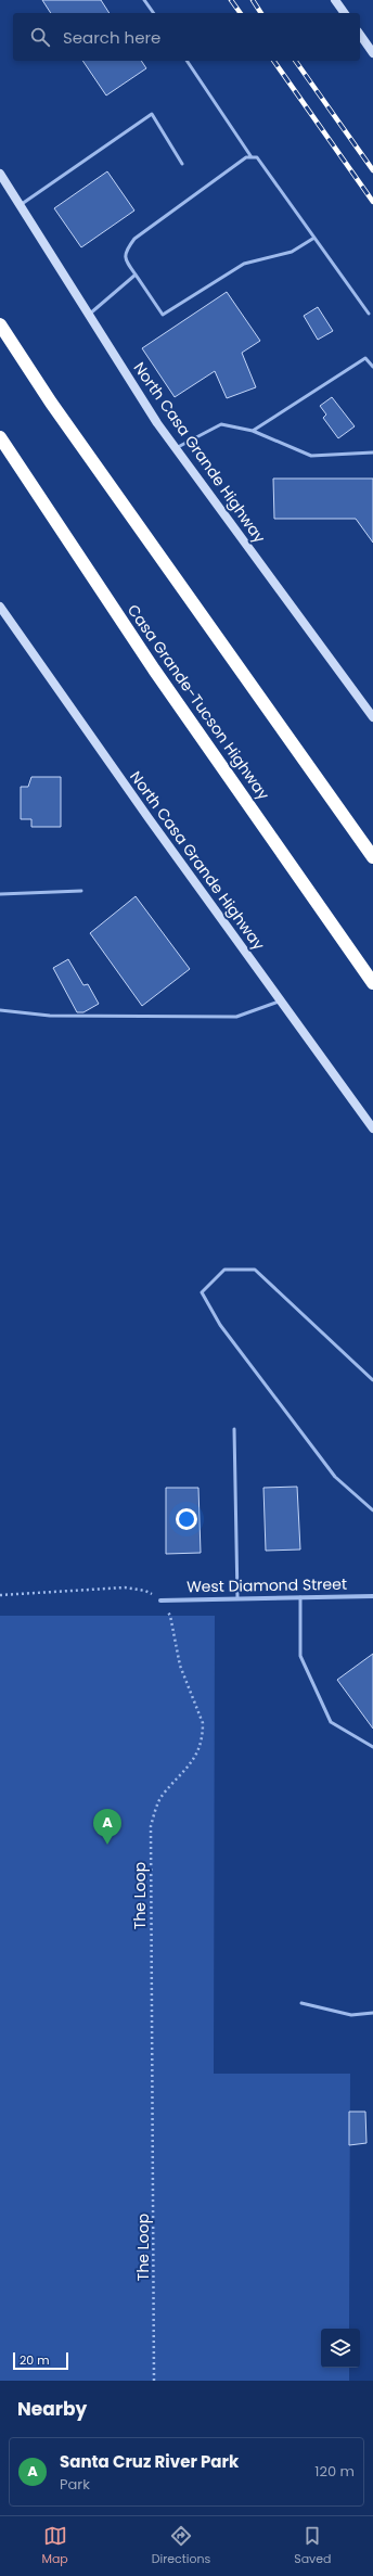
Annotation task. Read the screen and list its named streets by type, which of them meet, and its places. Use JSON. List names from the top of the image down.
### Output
{
  "streets": {
    "highway": ["Casa Grande-Tucson Highway"],
    "main road": ["North Casa Grande Highway"],
    "street": ["West Diamond Street"],
    "path": ["The Loop"]
  },
  "crossings": [
    ["West Diamond Street", "The Loop"]
  ],
  "scale_bar": "20 m",
  "page": {
    "search": "Search here",
    "pins": "A",
    "scale": "20 m",
    "heading": "Nearby",
    "list": [
      {
        "mark": "A",
        "name": "Santa Cruz River Park",
        "note": "Park",
        "value": "120 m"
      }
    ],
    "nav": ["Map", "Directions", "Saved"]
  }
}
